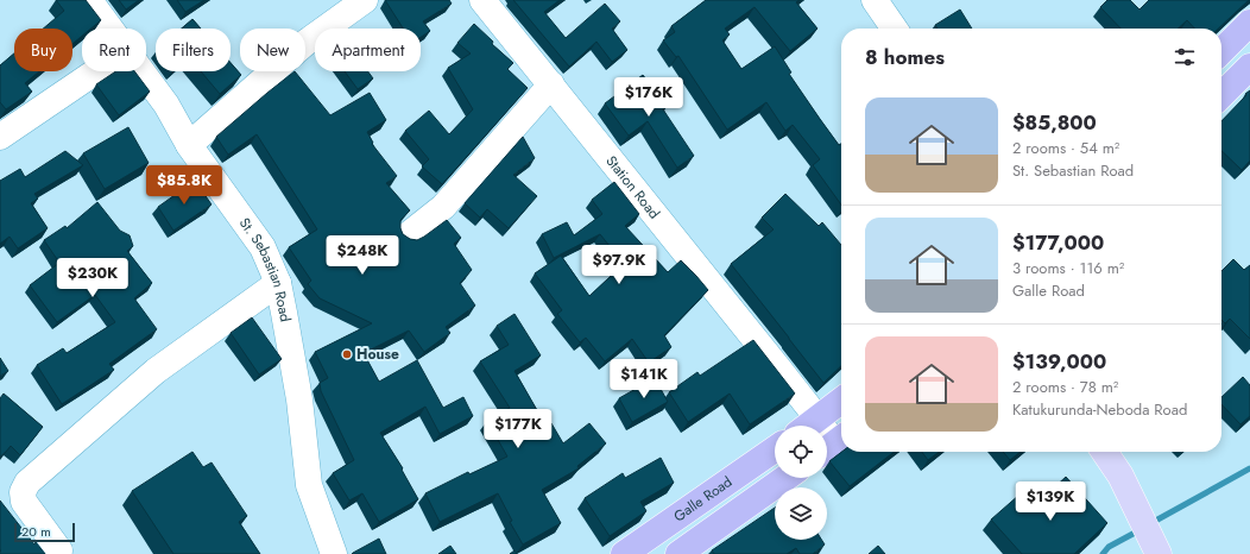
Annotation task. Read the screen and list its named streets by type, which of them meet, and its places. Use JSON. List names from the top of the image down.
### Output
{
  "streets": {
    "highway": ["Galle Road"],
    "street": ["Station Road", "St. Sebastian Road"]
  },
  "places": ["House"],
  "scale_bar": "20 m",
  "page": {
    "chip": [
      "Buy",
      "Rent",
      "Filters",
      "New",
      "Apartment"
    ],
    "heading": "8 homes",
    "price": [
      "$176K",
      "$85.8K",
      "$248K",
      "$97.9K",
      "$230K",
      "$141K",
      "$177K",
      "$139K"
    ],
    "list": [
      {
        "name": "$85,800",
        "note": "2 rooms · 54 m² · St. Sebastian Road"
      },
      {
        "name": "$177,000",
        "note": "3 rooms · 116 m² · Galle Road"
      },
      {
        "name": "$139,000",
        "note": "2 rooms · 78 m² · Katukurunda-Neboda Road"
      }
    ],
    "scale": "20 m"
  }
}
